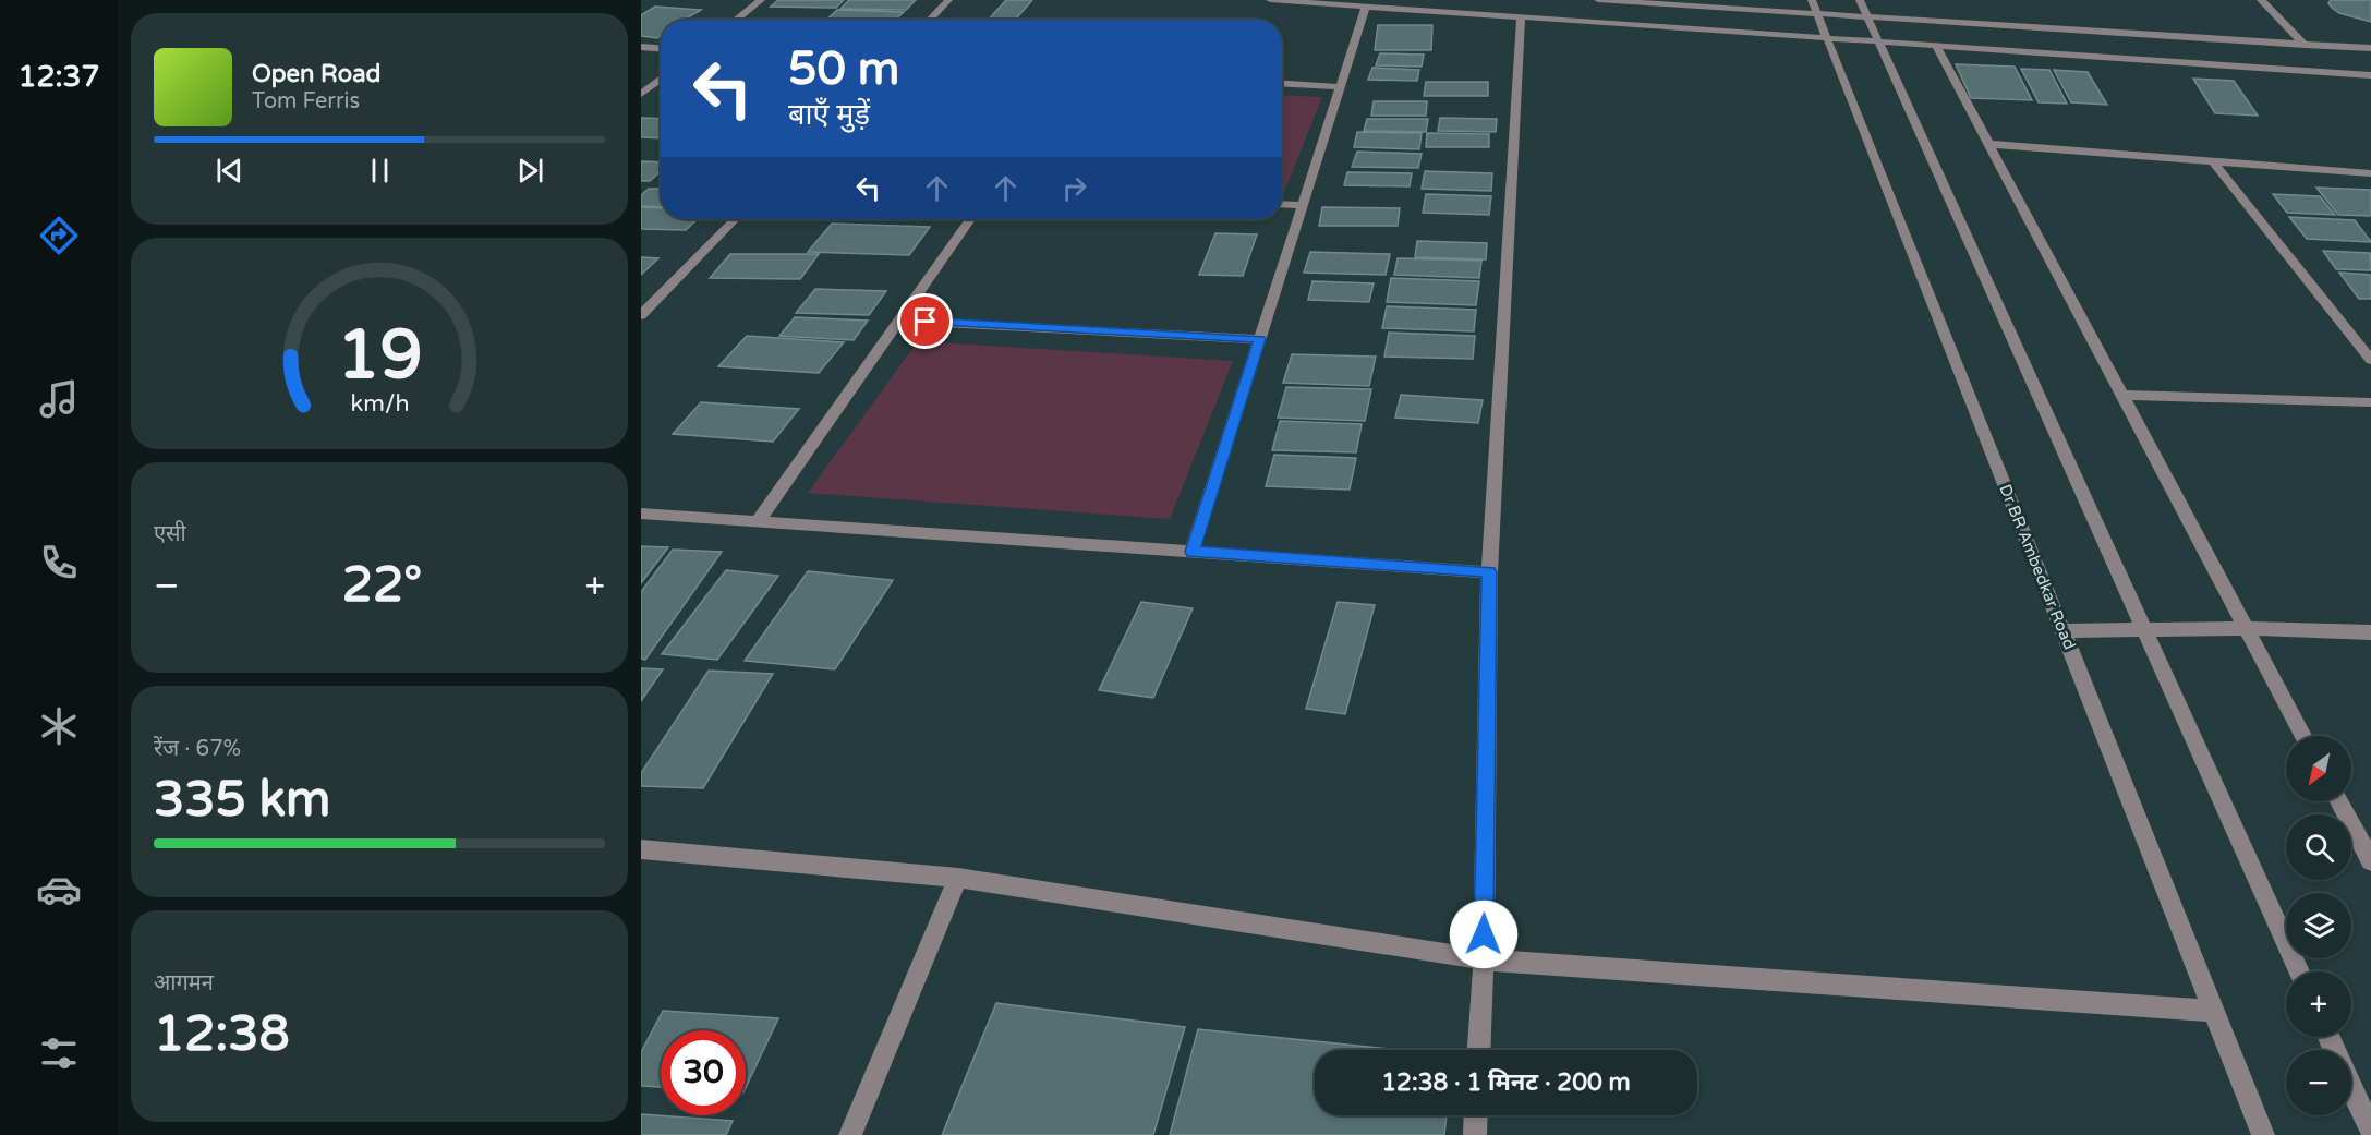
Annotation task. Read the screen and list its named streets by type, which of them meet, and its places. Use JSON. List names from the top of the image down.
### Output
{
  "streets": {
    "street": ["Dr BR Ambedkar Road"]
  },
  "north": "bottom left",
  "page": {
    "tabs": "12:37",
    "turn": ["50 m", "बाएँ मुड़ें"],
    "song": ["Open Road", "Tom Ferris"],
    "tile": [
      "एसी",
      ["रेंज · 67%", "335 km"],
      ["आगमन", "12:38"]
    ],
    "heat": ["−", "22°", "+"],
    "map_buttons": ["+", "−"],
    "limit": "30",
    "trip": "12:38 · 1 मिनट · 200 m",
    "gauge": ["19", "km/h"]
  }
}
